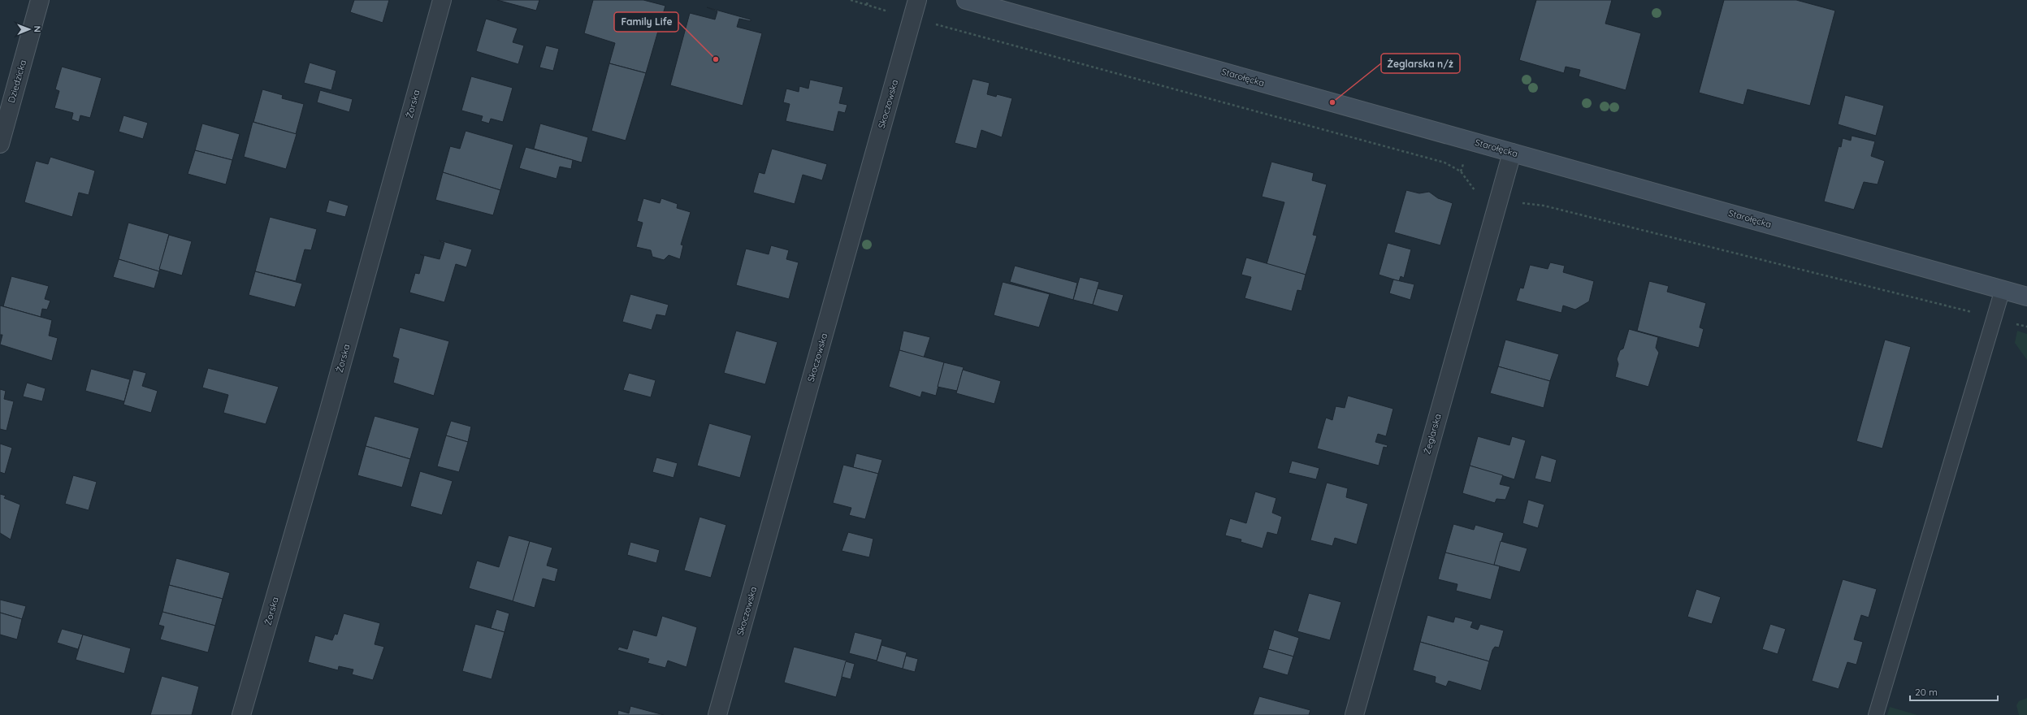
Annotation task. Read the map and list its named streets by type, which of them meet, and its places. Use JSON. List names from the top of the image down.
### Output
{
  "streets": {
    "street": [
      "Starołęcka",
      "Dziedzicka",
      "Żorska",
      "Skoczowska",
      "Żeglarska"
    ]
  },
  "crossings": [
    ["Starołęcka", "Żeglarska"]
  ],
  "places": ["Family Life", "Żeglarska n/ż"],
  "scale_bar": "20 m",
  "north": "right"
}
